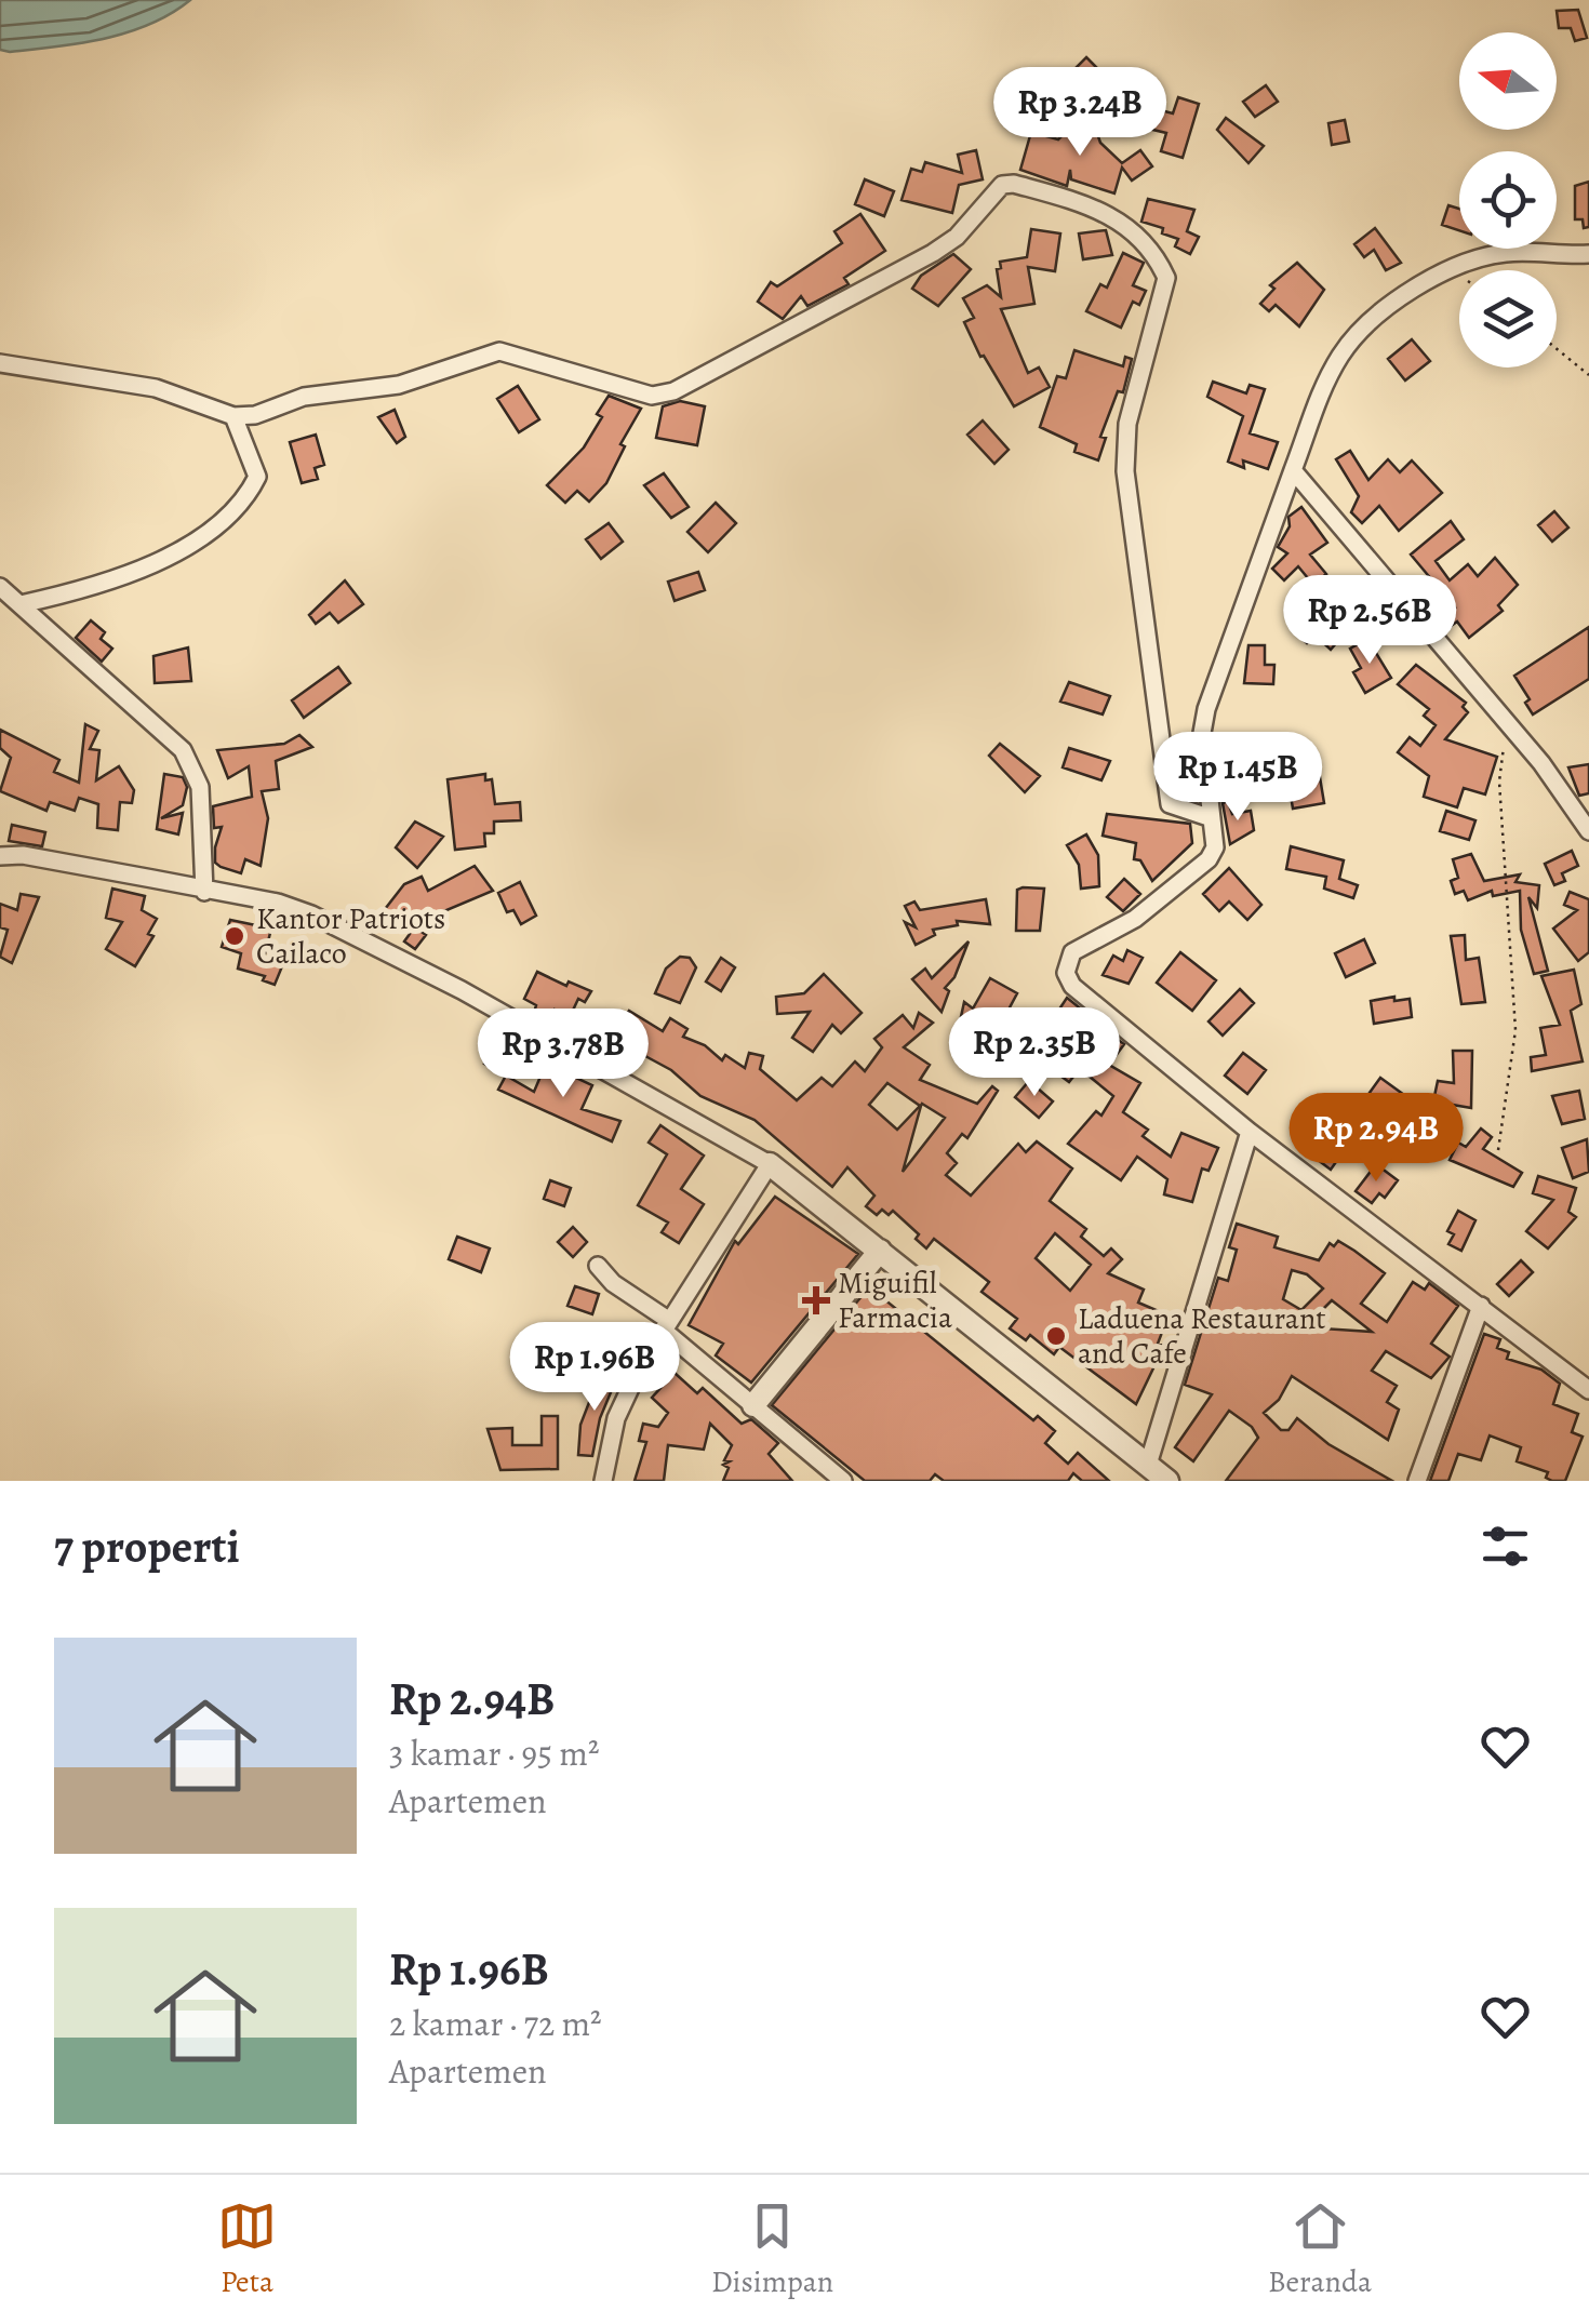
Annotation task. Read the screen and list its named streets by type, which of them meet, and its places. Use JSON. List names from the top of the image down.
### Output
{
  "places": {
    "other": ["Kantor Patriots Cailaco", "Laduena Restaurant and Cafe"],
    "health": ["Miguifil Farmacia"]
  },
  "north": "left",
  "page": {
    "price": [
      "Rp 3.24B",
      "Rp 2.56B",
      "Rp 1.45B",
      "Rp 2.35B",
      "Rp 3.78B",
      "Rp 2.94B",
      "Rp 1.96B"
    ],
    "heading": "7 properti",
    "list": [
      {
        "name": "Rp 2.94B",
        "note": "3 kamar · 95 m² · Apartemen"
      },
      {
        "name": "Rp 1.96B",
        "note": "2 kamar · 72 m² · Apartemen"
      }
    ],
    "tabs": ["Peta", "Disimpan", "Beranda"]
  }
}
